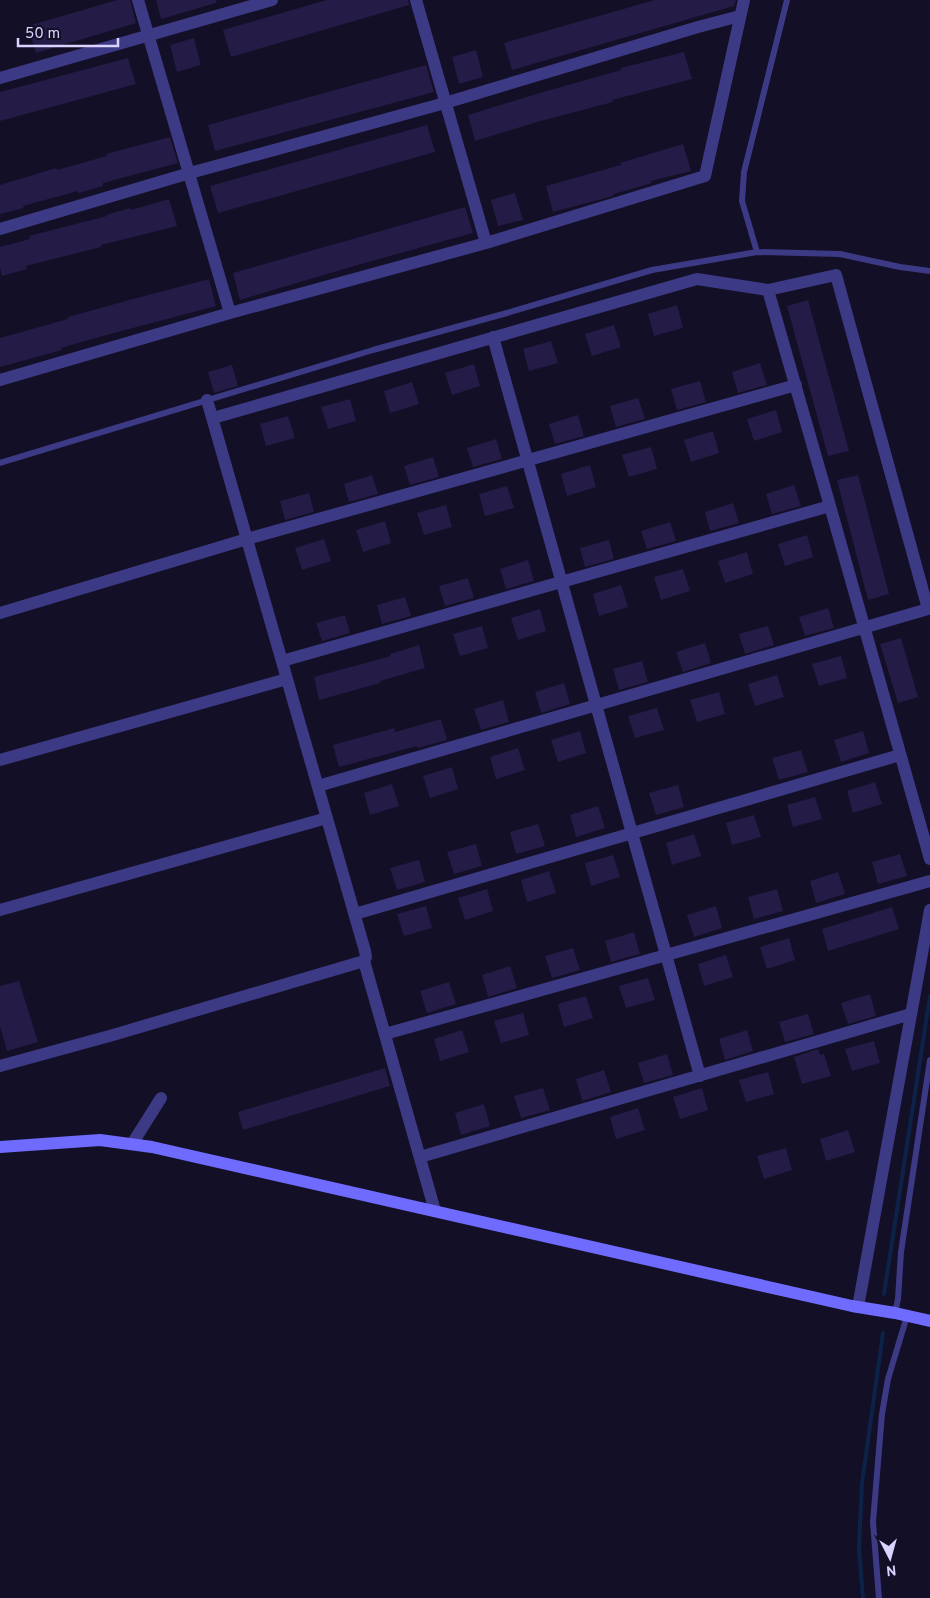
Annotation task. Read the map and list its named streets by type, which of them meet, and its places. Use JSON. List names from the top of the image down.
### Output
{
  "scale_bar": "50 m",
  "north": "bottom"
}
